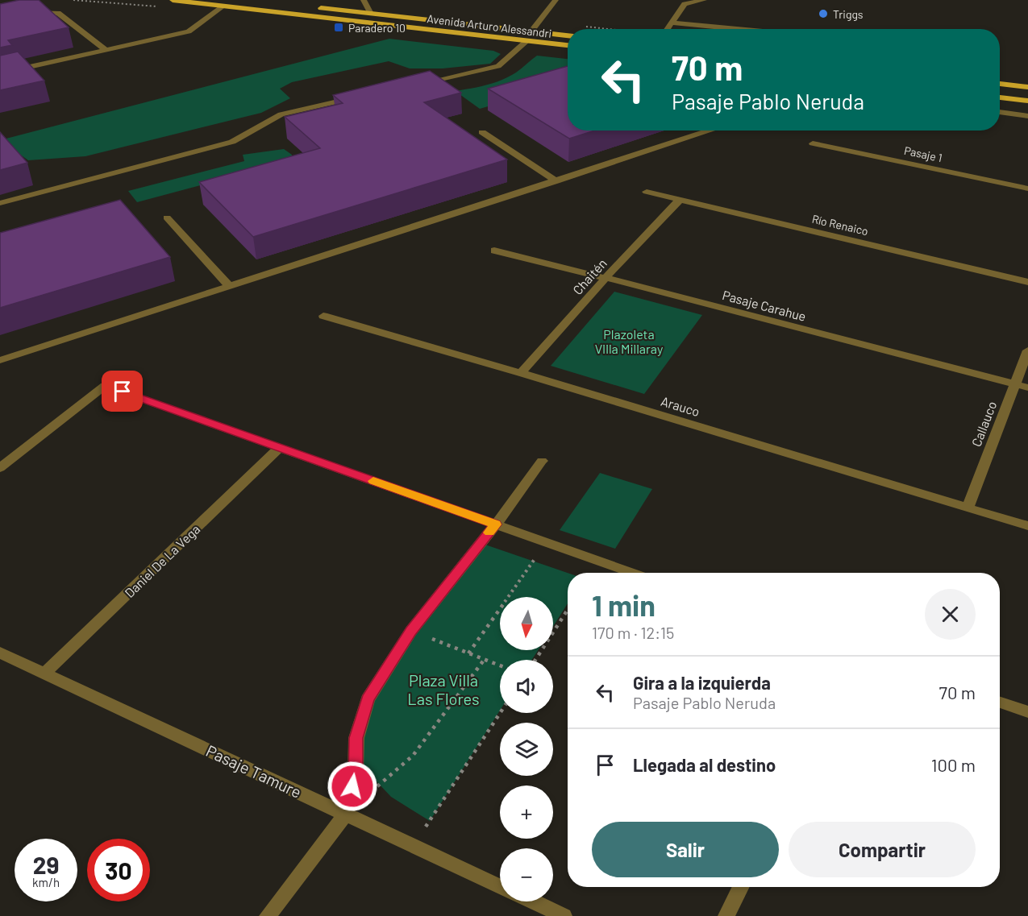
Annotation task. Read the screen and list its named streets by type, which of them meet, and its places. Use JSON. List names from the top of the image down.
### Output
{
  "streets": {
    "main road": ["Avenida Arturo Alessandri"],
    "street": [
      "Pasaje 1",
      "Río Renaico",
      "Chaitén",
      "Pasaje Carahue",
      "Arauco",
      "Callauco",
      "Daniel De La Vega",
      "Pasaje Tamure"
    ]
  },
  "crossings": [
    ["Río Renaico", "Chaitén"],
    ["Chaitén", "Pasaje Carahue"],
    ["Chaitén", "Arauco"],
    ["Pasaje Carahue", "Callauco"],
    ["Arauco", "Callauco"],
    ["Daniel De La Vega", "Pasaje Tamure"]
  ],
  "parks": ["Plazoleta VIlla Millaray", "Plaza Villa Las Flores"],
  "places": {
    "other": ["Triggs"],
    "transit": ["Paradero 10"]
  },
  "north": "bottom",
  "page": {
    "turn": ["70 m", "Pasaje Pablo Neruda"],
    "heading": ["1 min", "170 m · 12:15"],
    "map_buttons": ["+", "−"],
    "list": [
      {
        "name": "Gira a la izquierda",
        "note": "Pasaje Pablo Neruda",
        "value": "70 m"
      },
      {
        "name": "Llegada al destino",
        "value": "100 m"
      }
    ],
    "buttons": ["Salir", "Compartir"],
    "speed": "29 km/h",
    "limit": "30"
  }
}
